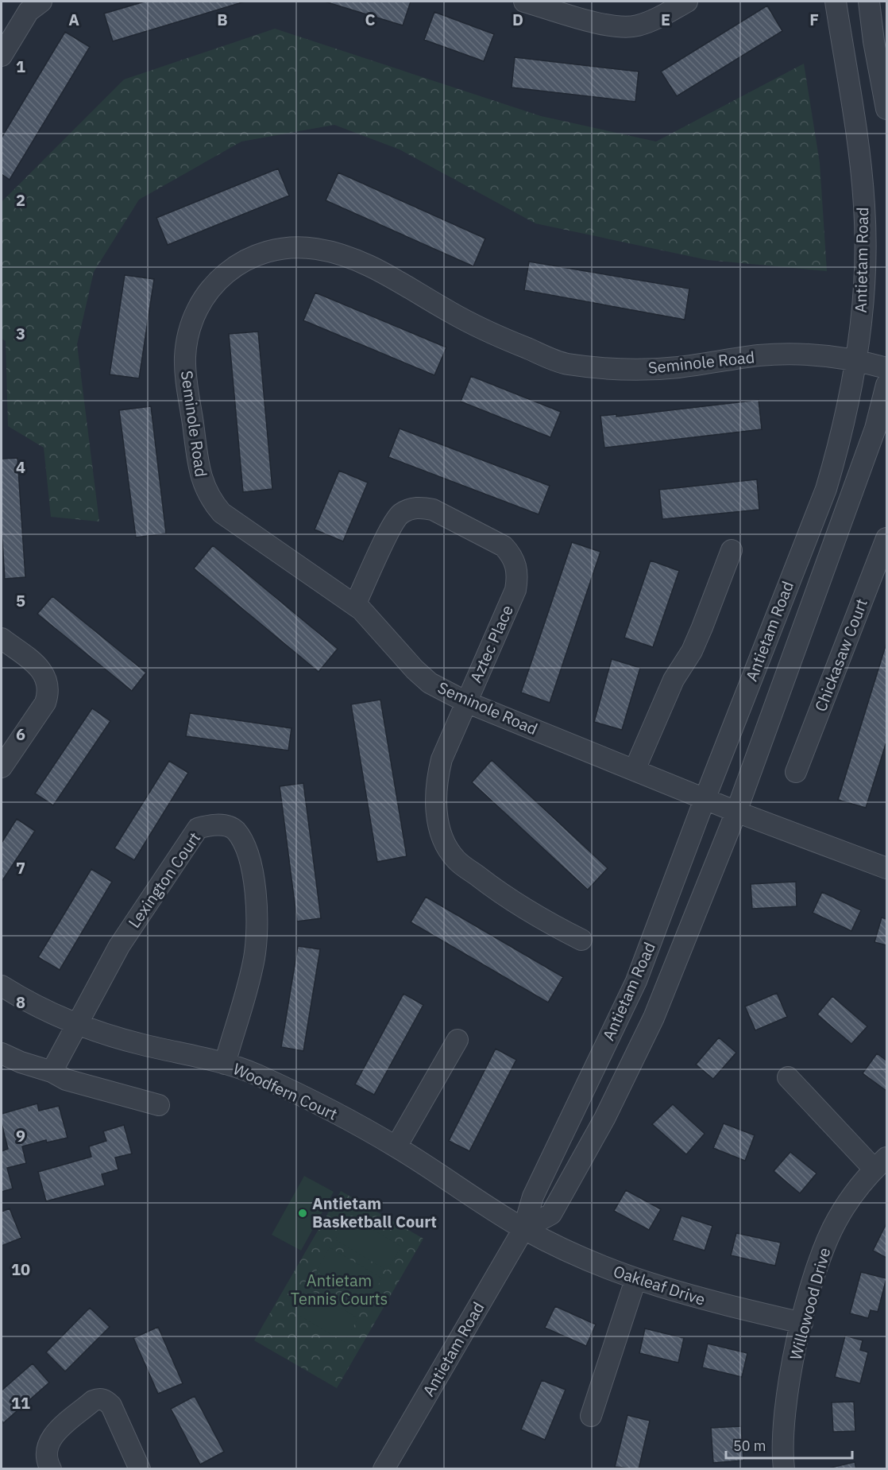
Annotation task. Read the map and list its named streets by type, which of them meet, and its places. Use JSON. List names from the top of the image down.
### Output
{
  "streets": {
    "street": [
      "Antietam Road",
      "Seminole Road",
      "Aztec Place",
      "Chickasaw Court",
      "Lexington Court",
      "Woodfern Court",
      "Oakleaf Drive",
      "Willowood Drive"
    ]
  },
  "crossings": [
    ["Antietam Road", "Seminole Road"],
    ["Antietam Road", "Woodfern Court"],
    ["Antietam Road", "Oakleaf Drive"],
    ["Seminole Road", "Aztec Place"],
    ["Lexington Court", "Woodfern Court"],
    ["Woodfern Court", "Oakleaf Drive"],
    ["Oakleaf Drive", "Willowood Drive"]
  ],
  "parks": ["Antietam Tennis Courts"],
  "places": ["Antietam Basketball Court"],
  "scale_bar": "50 m",
  "grid": {
    "columns": [
      "A",
      "B",
      "C",
      "D",
      "E",
      "F"
    ],
    "rows": [
      "1",
      "2",
      "3",
      "4",
      "5",
      "6",
      "7",
      "8",
      "9",
      "10",
      "11"
    ]
  }
}
